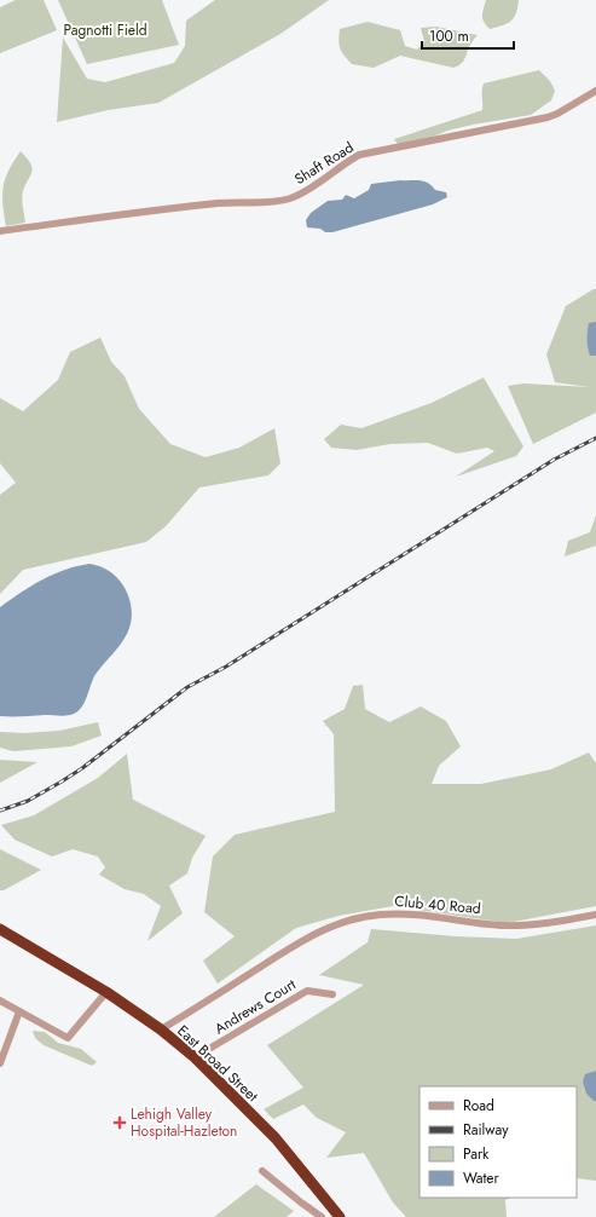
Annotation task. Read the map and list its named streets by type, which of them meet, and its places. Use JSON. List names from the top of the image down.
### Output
{
  "streets": {
    "highway": ["East Broad Street"],
    "street": ["Shaft Road", "Club 40 Road", "Andrews Court"]
  },
  "crossings": [
    ["Club 40 Road", "East Broad Street"],
    ["Andrews Court", "East Broad Street"]
  ],
  "parks": ["Pagnotti Field"],
  "places": {
    "health": ["Lehigh Valley Hospital-Hazleton"]
  },
  "legend": [
    "Road",
    "Railway",
    "Park",
    "Water"
  ],
  "scale_bar": "100 m"
}
